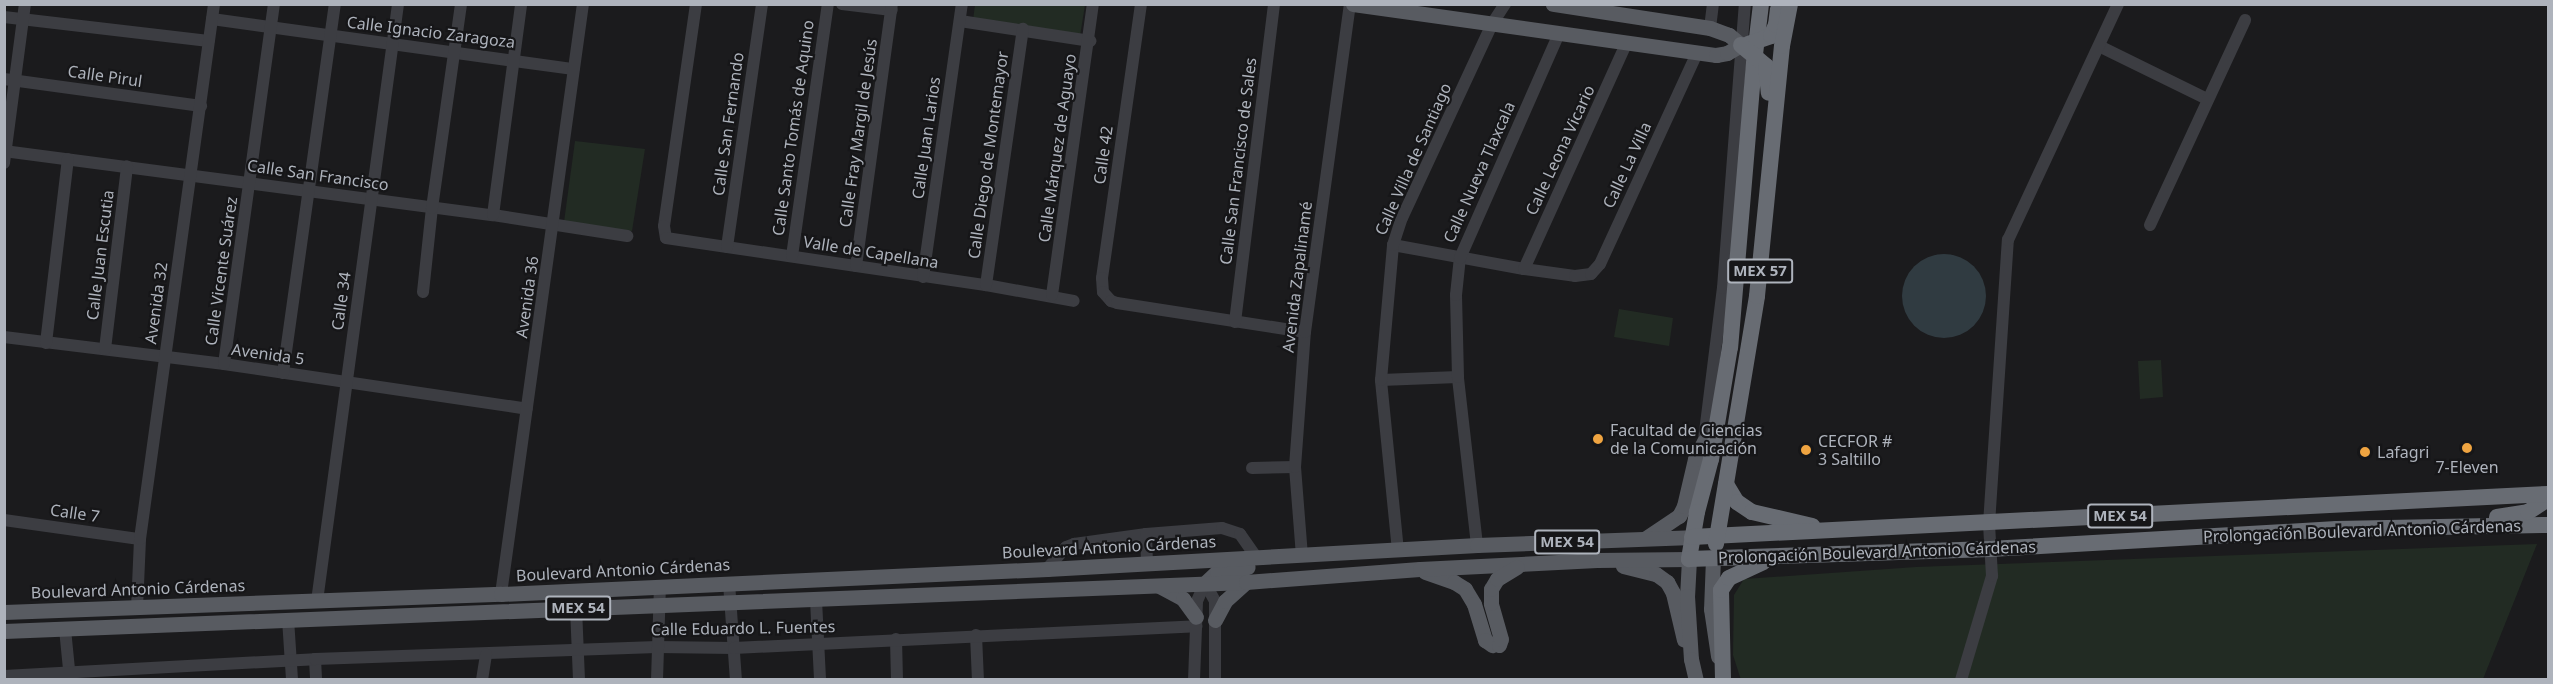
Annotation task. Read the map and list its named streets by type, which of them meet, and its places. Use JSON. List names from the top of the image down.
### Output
{
  "streets": {
    "highway": ["MEX 57", "MEX 54", "Prolongación Boulevard Antonio Cárdenas"],
    "main road": ["Boulevard Antonio Cárdenas"],
    "street": [
      "Calle Ignacio Zaragoza",
      "Calle Pirul",
      "Calle San Fernando",
      "Calle Santo Tomás de Aquino",
      "Calle Fray Margil de Jesús",
      "Calle Juan Larios",
      "Calle Márquez de Aguayo",
      "Calle Leona Vicario",
      "Calle Diego de Montemayor",
      "Calle 42",
      "Calle Villa de Santiago",
      "Calle San Francisco de Sales",
      "Calle La Villa",
      "Calle Nueva Tlaxcala",
      "Calle San Francisco",
      "Valle de Capellana",
      "Calle Juan Escutia",
      "Calle Vicente Suárez",
      "Avenida Zapalinamé",
      "Avenida 36",
      "Calle 34",
      "Avenida 32",
      "Avenida 5",
      "Calle 7",
      "Calle Eduardo L. Fuentes"
    ]
  },
  "crossings": [
    ["Calle Ignacio Zaragoza", "Calle Vicente Suárez"],
    ["Calle Ignacio Zaragoza", "Avenida 36"],
    ["Calle Ignacio Zaragoza", "Calle 34"],
    ["Calle Ignacio Zaragoza", "Avenida 32"],
    ["Calle Pirul", "Avenida 32"],
    ["Calle San Fernando", "Valle de Capellana"],
    ["Calle Santo Tomás de Aquino", "Valle de Capellana"],
    ["Calle Fray Margil de Jesús", "Valle de Capellana"],
    ["Calle Juan Larios", "Valle de Capellana"],
    ["Calle Márquez de Aguayo", "Valle de Capellana"],
    ["Calle Leona Vicario", "Calle La Villa"],
    ["Calle Diego de Montemayor", "Valle de Capellana"],
    ["Calle 42", "Calle San Francisco de Sales"],
    ["Calle Villa de Santiago", "Prolongación Boulevard Antonio Cárdenas"],
    ["Calle Nueva Tlaxcala", "Prolongación Boulevard Antonio Cárdenas"],
    ["Calle San Francisco", "Calle Juan Escutia"],
    ["Calle San Francisco", "Calle Vicente Suárez"],
    ["Calle San Francisco", "Avenida 36"],
    ["Calle San Francisco", "Calle 34"],
    ["Calle San Francisco", "Avenida 32"],
    ["Calle Juan Escutia", "Avenida 5"],
    ["Calle Vicente Suárez", "Avenida 5"],
    ["MEX 57", "Prolongación Boulevard Antonio Cárdenas"],
    ["Avenida Zapalinamé", "Prolongación Boulevard Antonio Cárdenas"],
    ["Avenida 36", "Avenida 5"],
    ["Avenida 36", "Boulevard Antonio Cárdenas"],
    ["Calle 34", "Avenida 5"],
    ["Calle 34", "Boulevard Antonio Cárdenas"],
    ["Avenida 32", "Avenida 5"],
    ["Avenida 32", "Calle 7"],
    ["Avenida 32", "Boulevard Antonio Cárdenas"],
    ["MEX 54", "Prolongación Boulevard Antonio Cárdenas"],
    ["Prolongación Boulevard Antonio Cárdenas", "Boulevard Antonio Cárdenas"]
  ],
  "places": [
    "Facultad de Ciencias de la Comunicación",
    "7-Eleven",
    "CECFOR # 3 Saltillo",
    "Lafagri"
  ]
}
